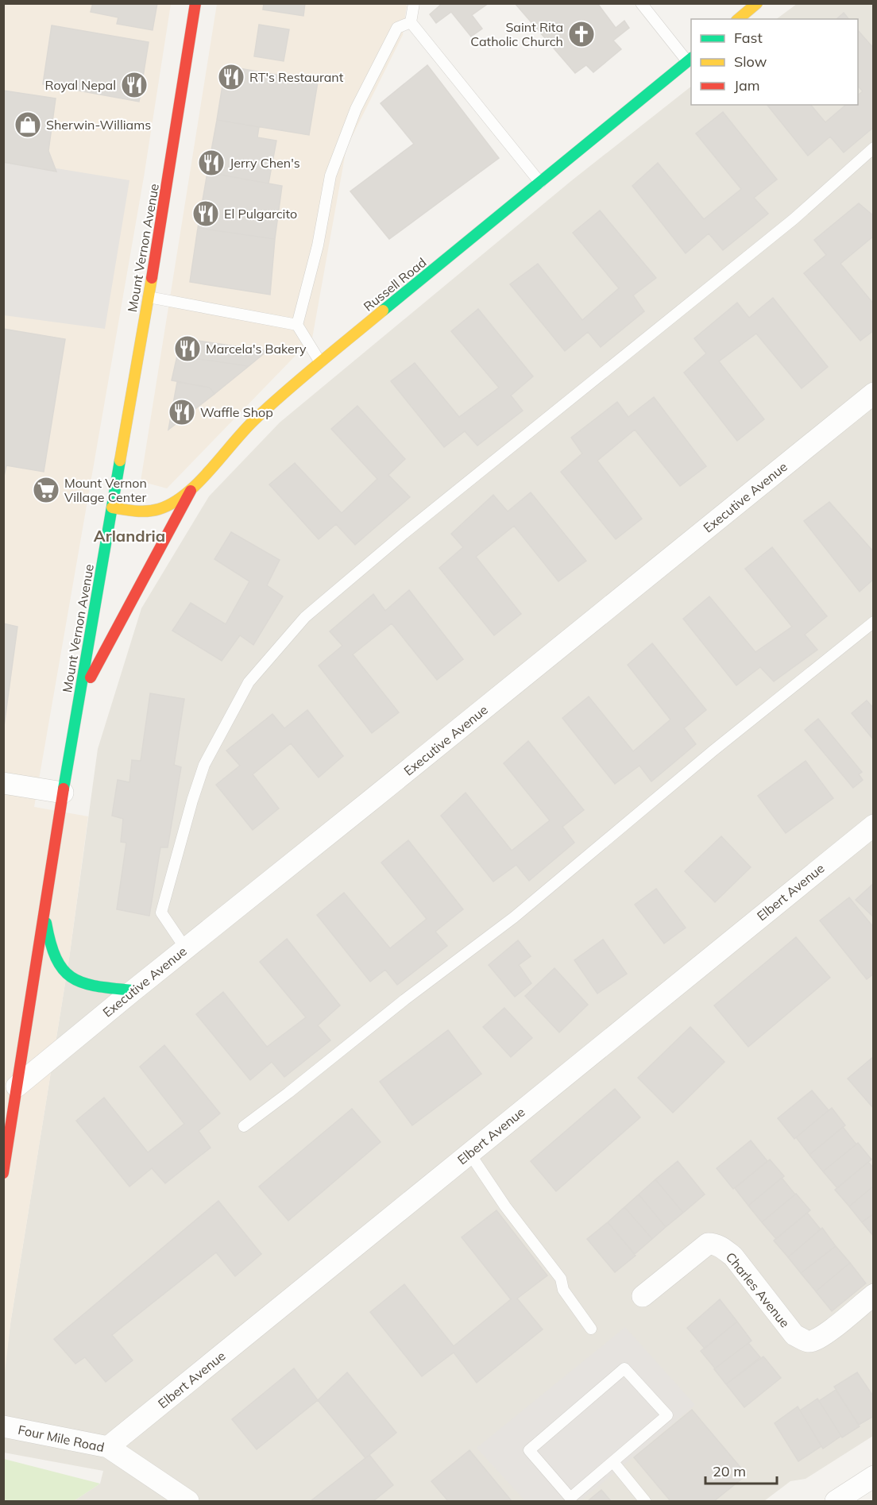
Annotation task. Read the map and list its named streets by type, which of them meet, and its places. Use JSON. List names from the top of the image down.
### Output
{
  "streets": {
    "main road": ["Mount Vernon Avenue", "Russell Road"],
    "street": [
      "Executive Avenue",
      "Elbert Avenue",
      "Charles Avenue",
      "Four Mile Road"
    ]
  },
  "crossings": [
    ["Mount Vernon Avenue", "Russell Road"],
    ["Mount Vernon Avenue", "Executive Avenue"],
    ["Elbert Avenue", "Four Mile Road"]
  ],
  "districts": ["Arlandria"],
  "places": {
    "church": ["Saint Rita Catholic Church"],
    "restaurant": [
      "RT's Restaurant",
      "Royal Nepal",
      "Jerry Chen's",
      "El Pulgarcito",
      "Marcela's Bakery",
      "Waffle Shop"
    ],
    "shop": ["Sherwin-Williams"],
    "supermarket": ["Mount Vernon Village Center"]
  },
  "legend": ["Fast", "Slow", "Jam"],
  "scale_bar": "20 m"
}
